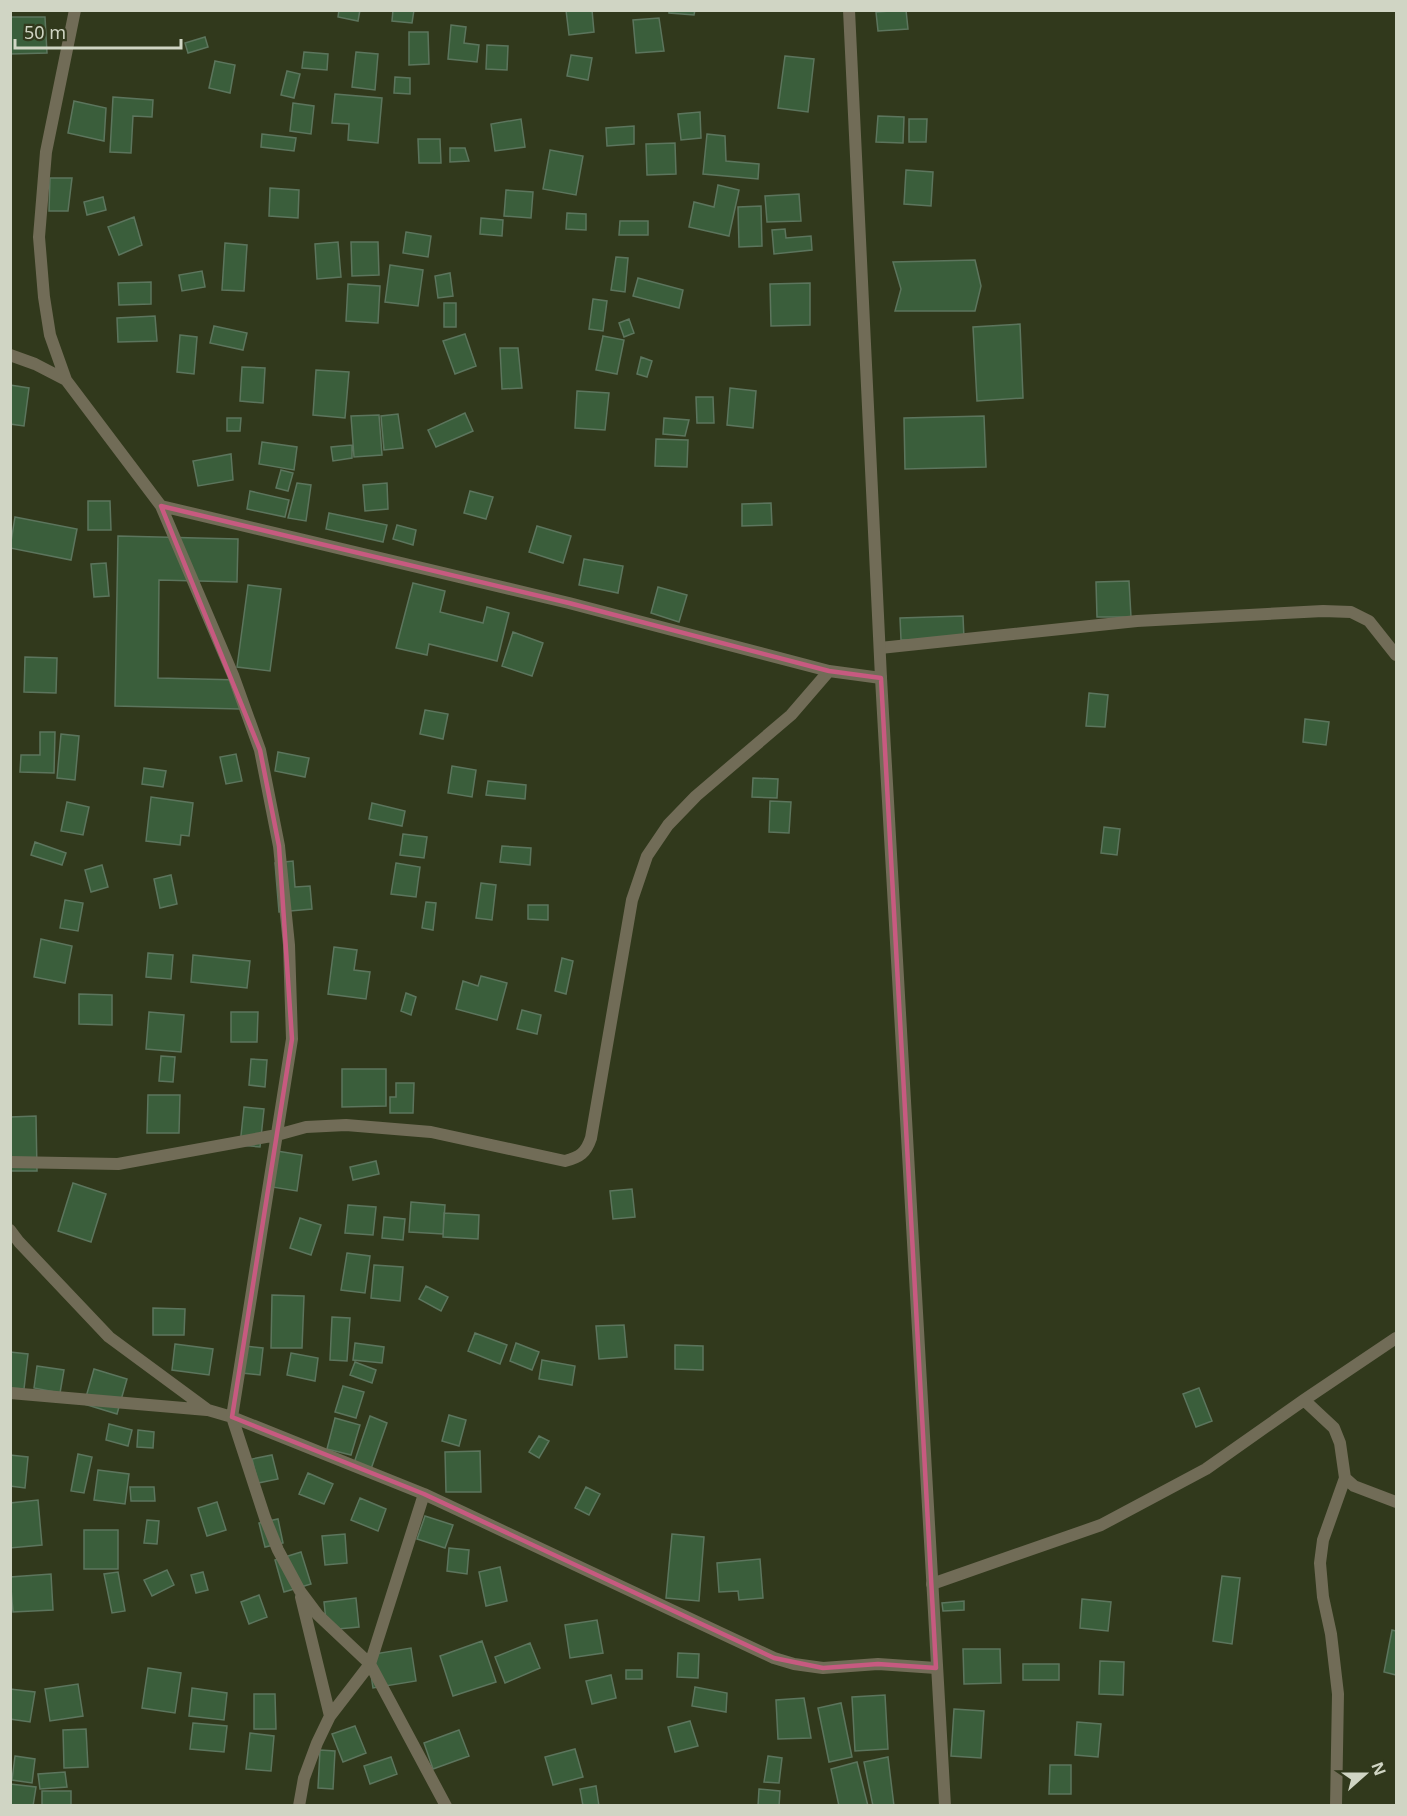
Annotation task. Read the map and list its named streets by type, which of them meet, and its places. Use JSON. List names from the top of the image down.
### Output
{
  "scale_bar": "50 m",
  "north": "right"
}
